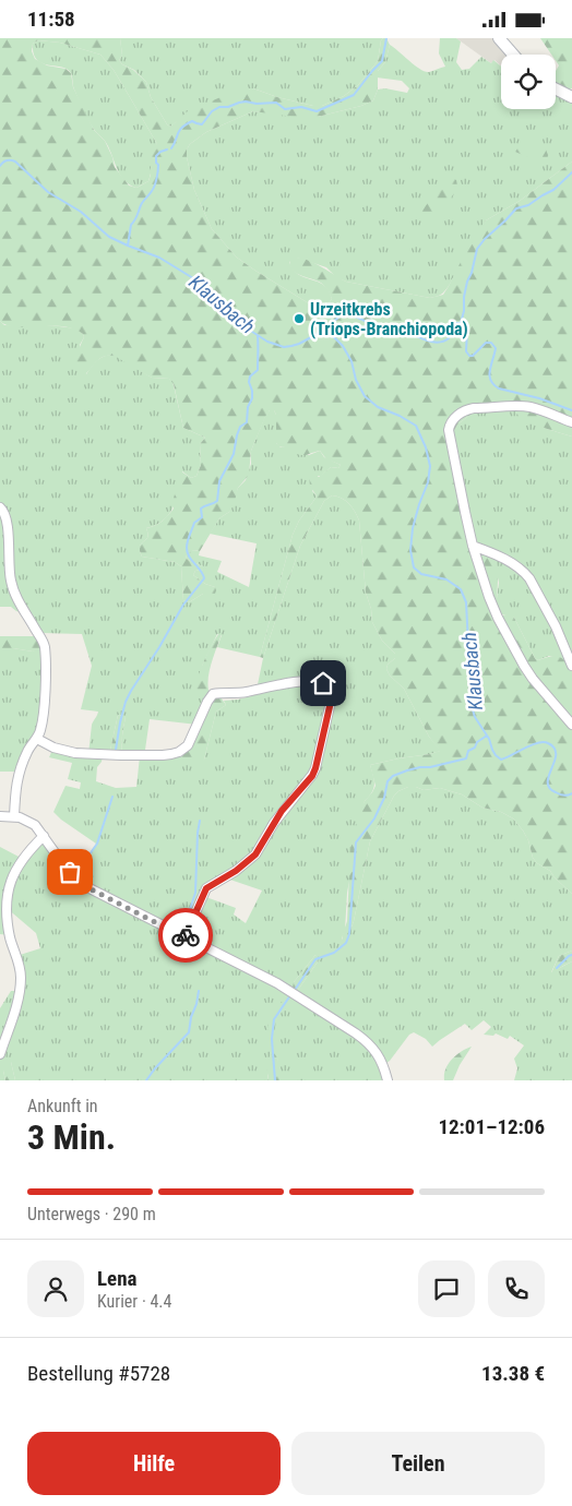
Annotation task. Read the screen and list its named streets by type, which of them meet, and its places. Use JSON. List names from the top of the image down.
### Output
{
  "water": ["Klausbach"],
  "places": ["Urzeitkrebs (Triops-Branchiopoda)"],
  "page": {
    "status": "11:58",
    "heading": ["3 Min.", "Ankunft in", "12:01–12:06"],
    "panel": [
      "Lena",
      "Kurier · 4.4",
      "Bestellung #5728",
      "13.38 €"
    ],
    "bar": "Unterwegs · 290 m",
    "buttons": ["Hilfe", "Teilen"]
  }
}
